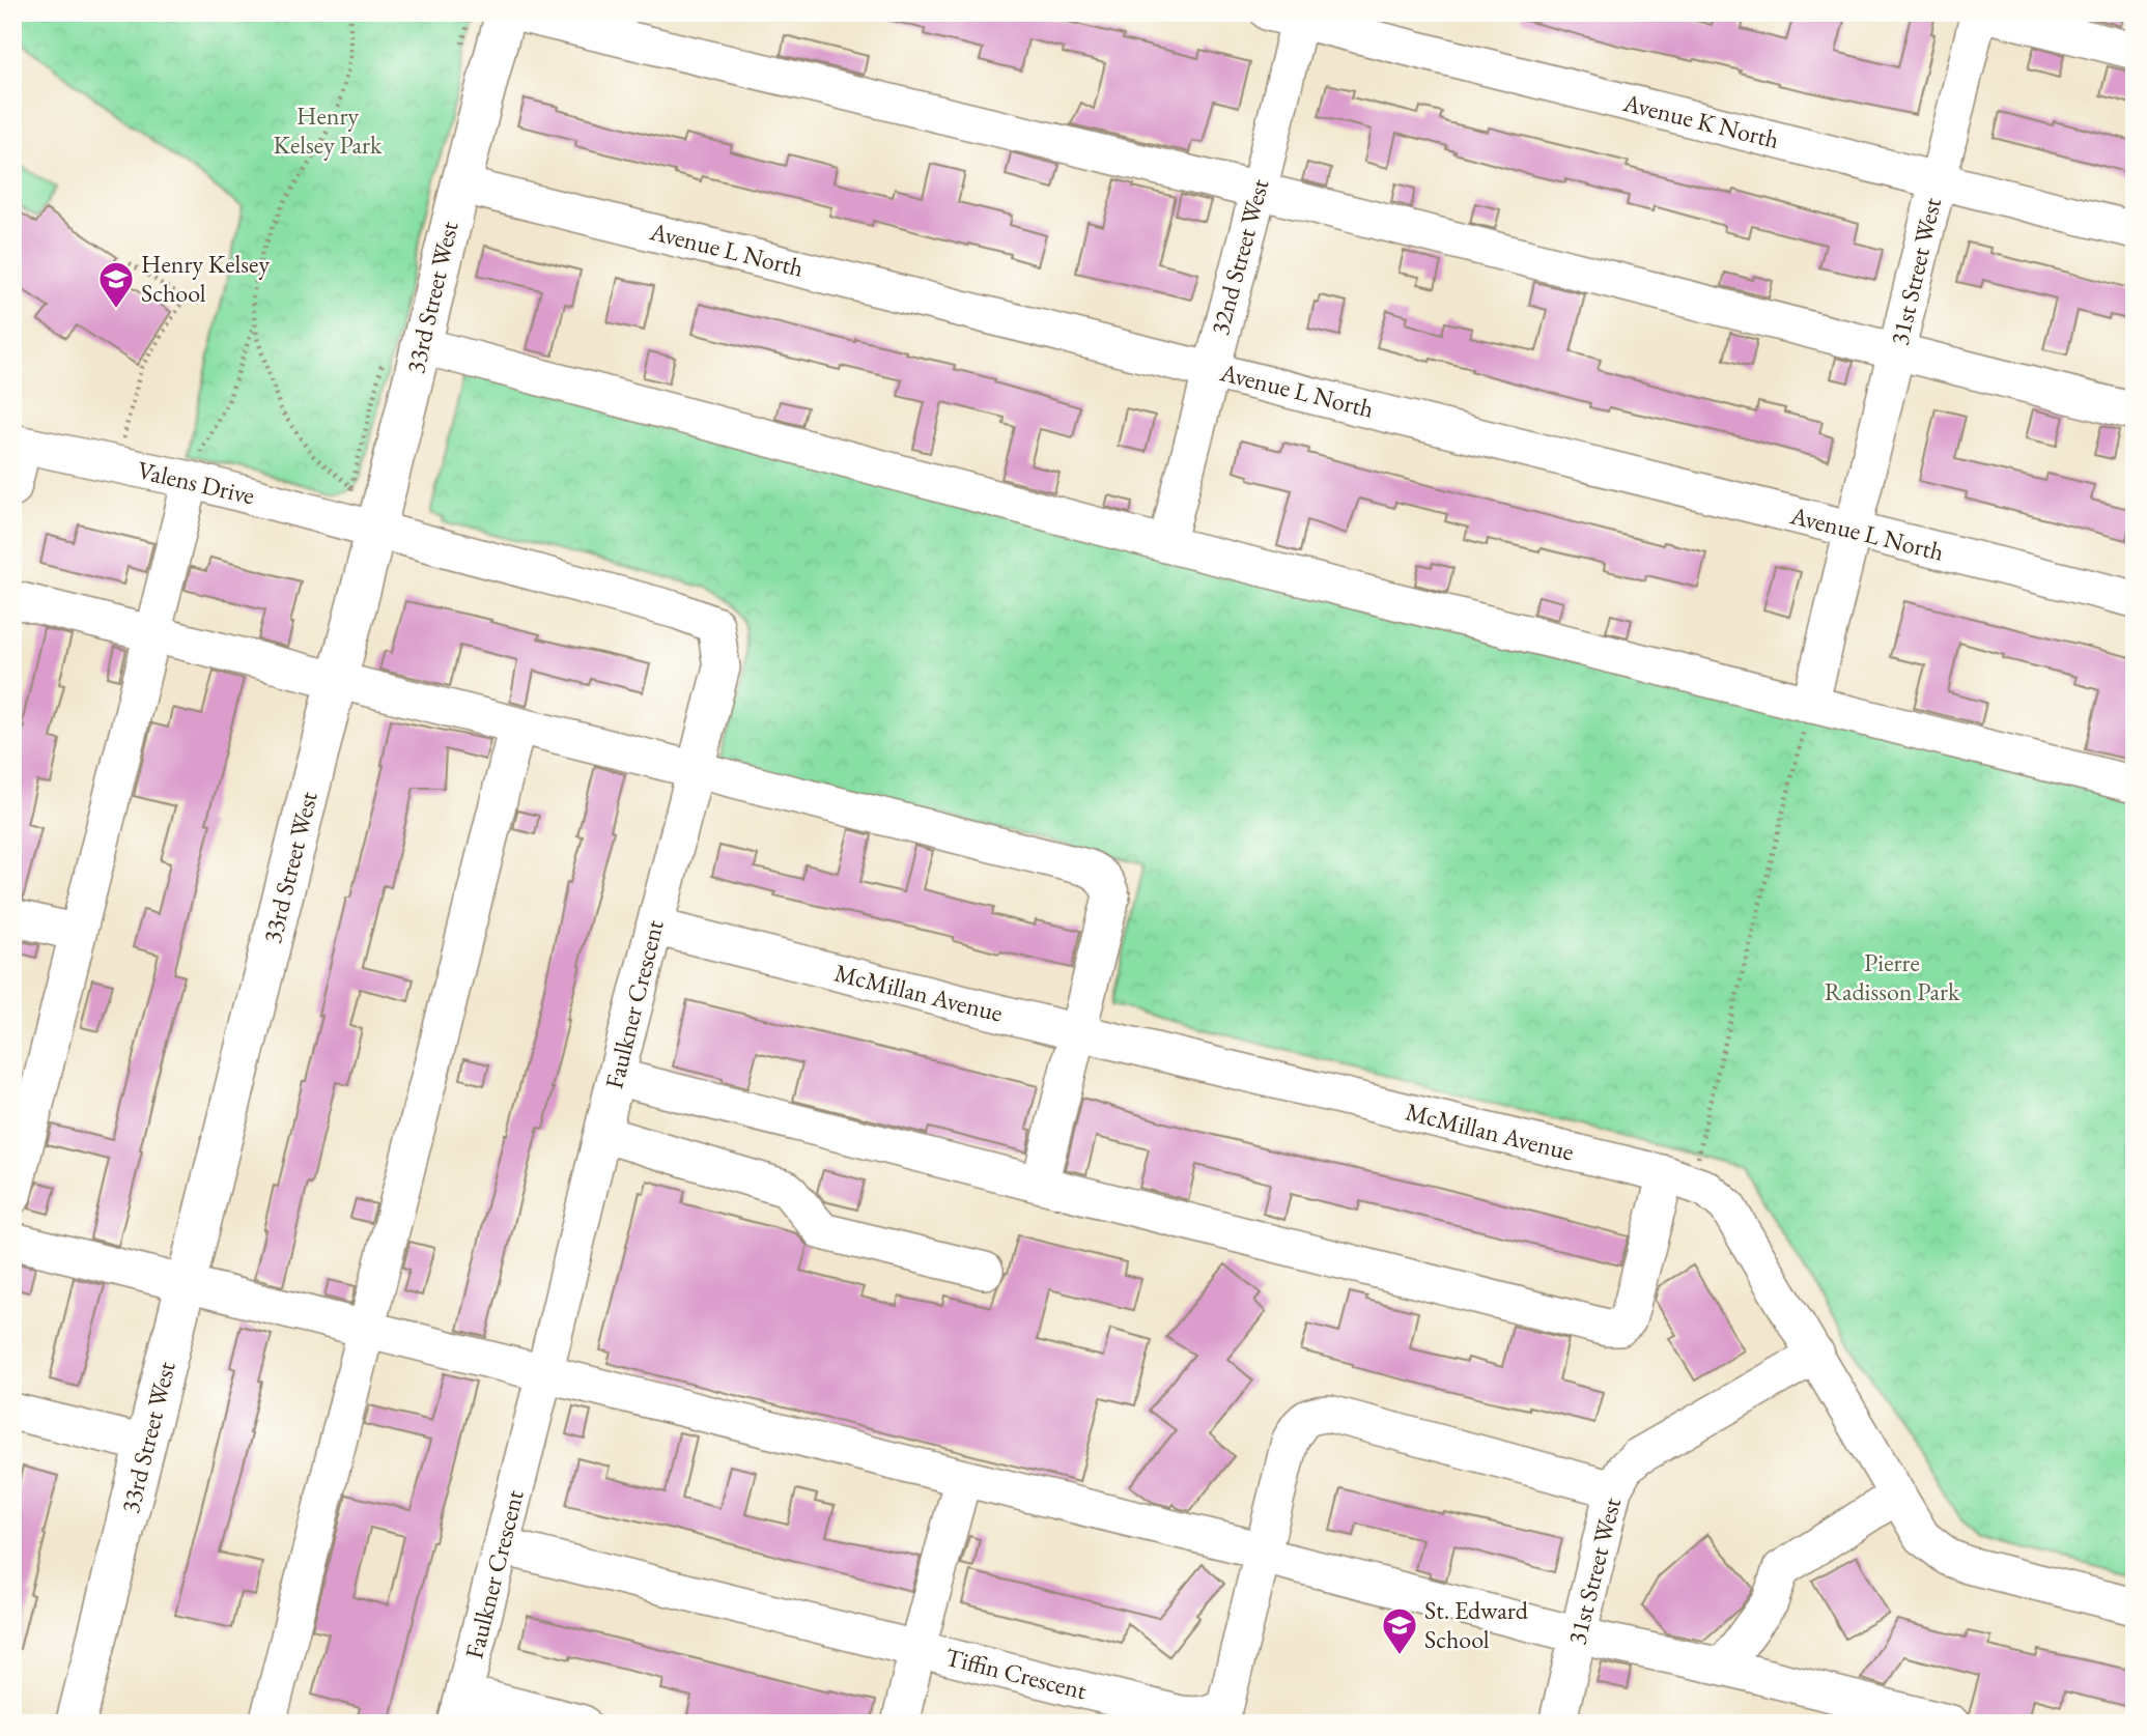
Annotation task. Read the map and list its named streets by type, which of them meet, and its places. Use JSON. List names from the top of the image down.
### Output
{
  "streets": {
    "main road": ["33rd Street West"],
    "street": [
      "Avenue K North",
      "Avenue L North",
      "32nd Street West",
      "31st Street West",
      "Valens Drive",
      "McMillan Avenue",
      "Faulkner Crescent",
      "Tiffin Crescent"
    ]
  },
  "crossings": [
    ["Avenue K North", "32nd Street West"],
    ["Avenue K North", "31st Street West"],
    ["Avenue L North", "32nd Street West"],
    ["Avenue L North", "31st Street West"],
    ["Avenue L North", "33rd Street West"],
    ["31st Street West", "McMillan Avenue"],
    ["31st Street West", "Tiffin Crescent"],
    ["33rd Street West", "Valens Drive"],
    ["33rd Street West", "Faulkner Crescent"],
    ["Valens Drive", "Faulkner Crescent"],
    ["McMillan Avenue", "Faulkner Crescent"],
    ["Faulkner Crescent", "Tiffin Crescent"]
  ],
  "parks": ["Henry Kelsey Park", "Pierre Radisson Park"],
  "places": {
    "school or university": ["Henry Kelsey School", "St. Edward School"]
  }
}
